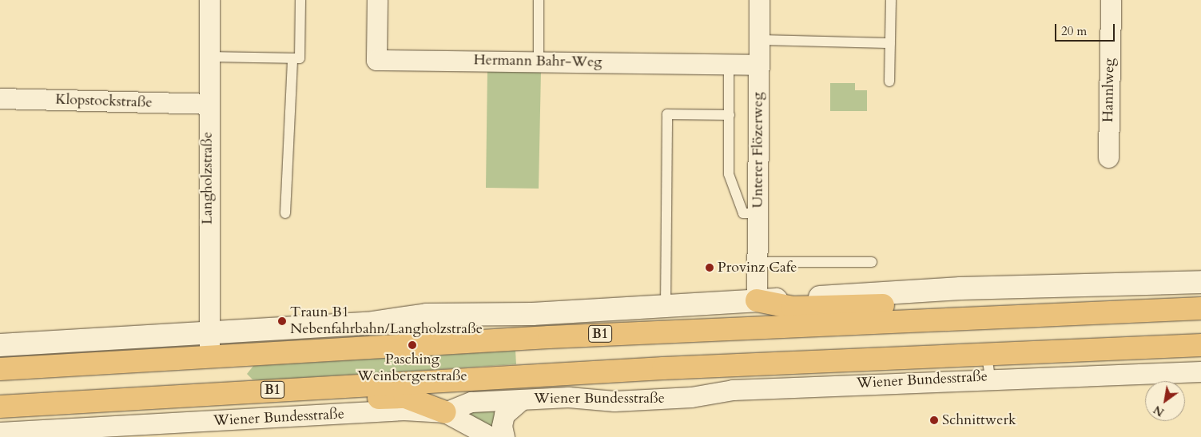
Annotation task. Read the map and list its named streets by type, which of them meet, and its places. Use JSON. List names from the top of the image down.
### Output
{
  "streets": {
    "main road": ["B1", "Wiener Bundesstraße"],
    "street": [
      "Hermann Bahr-Weg",
      "Hannlweg",
      "Klopstockstraße",
      "Unterer Flözerweg",
      "Langholzstraße"
    ]
  },
  "crossings": [
    ["Hermann Bahr-Weg", "Unterer Flözerweg"],
    ["Klopstockstraße", "Langholzstraße"],
    ["Langholzstraße", "B1"]
  ],
  "places": [
    "Provinz Cafe",
    "Traun B1 Nebenfahrbahn/Langholzstraße",
    "Pasching Weinbergerstraße",
    "Schnittwerk"
  ],
  "scale_bar": "20 m",
  "north": "bottom left"
}
